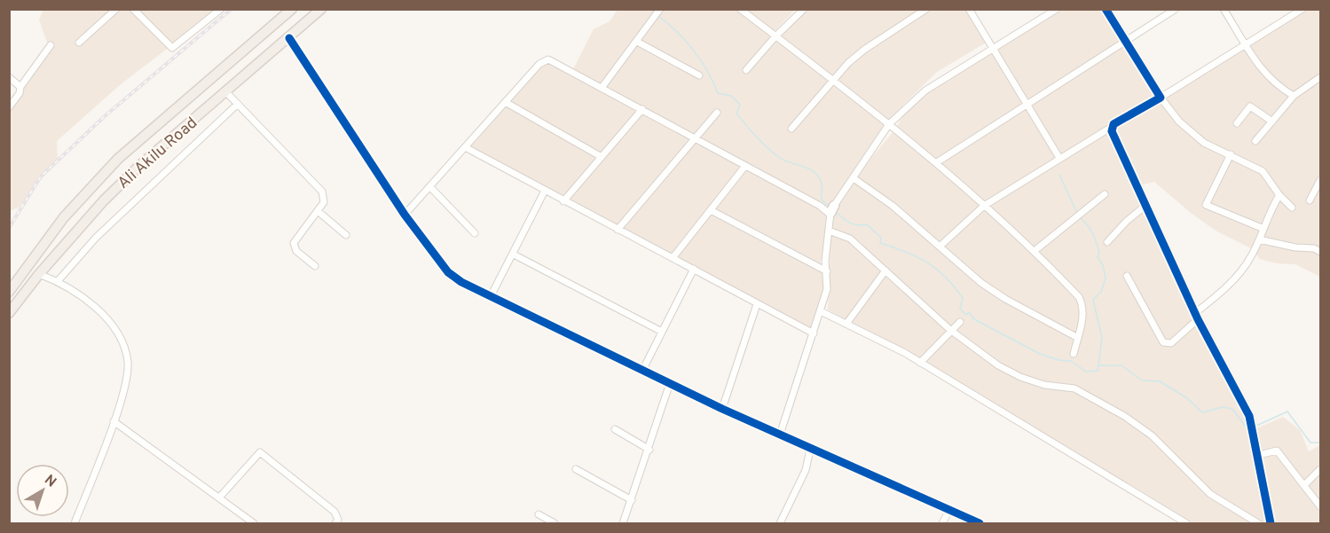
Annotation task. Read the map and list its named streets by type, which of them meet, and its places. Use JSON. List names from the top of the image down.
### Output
{
  "streets": {
    "main road": ["Ali Akilu Road"]
  },
  "north": "top right"
}
